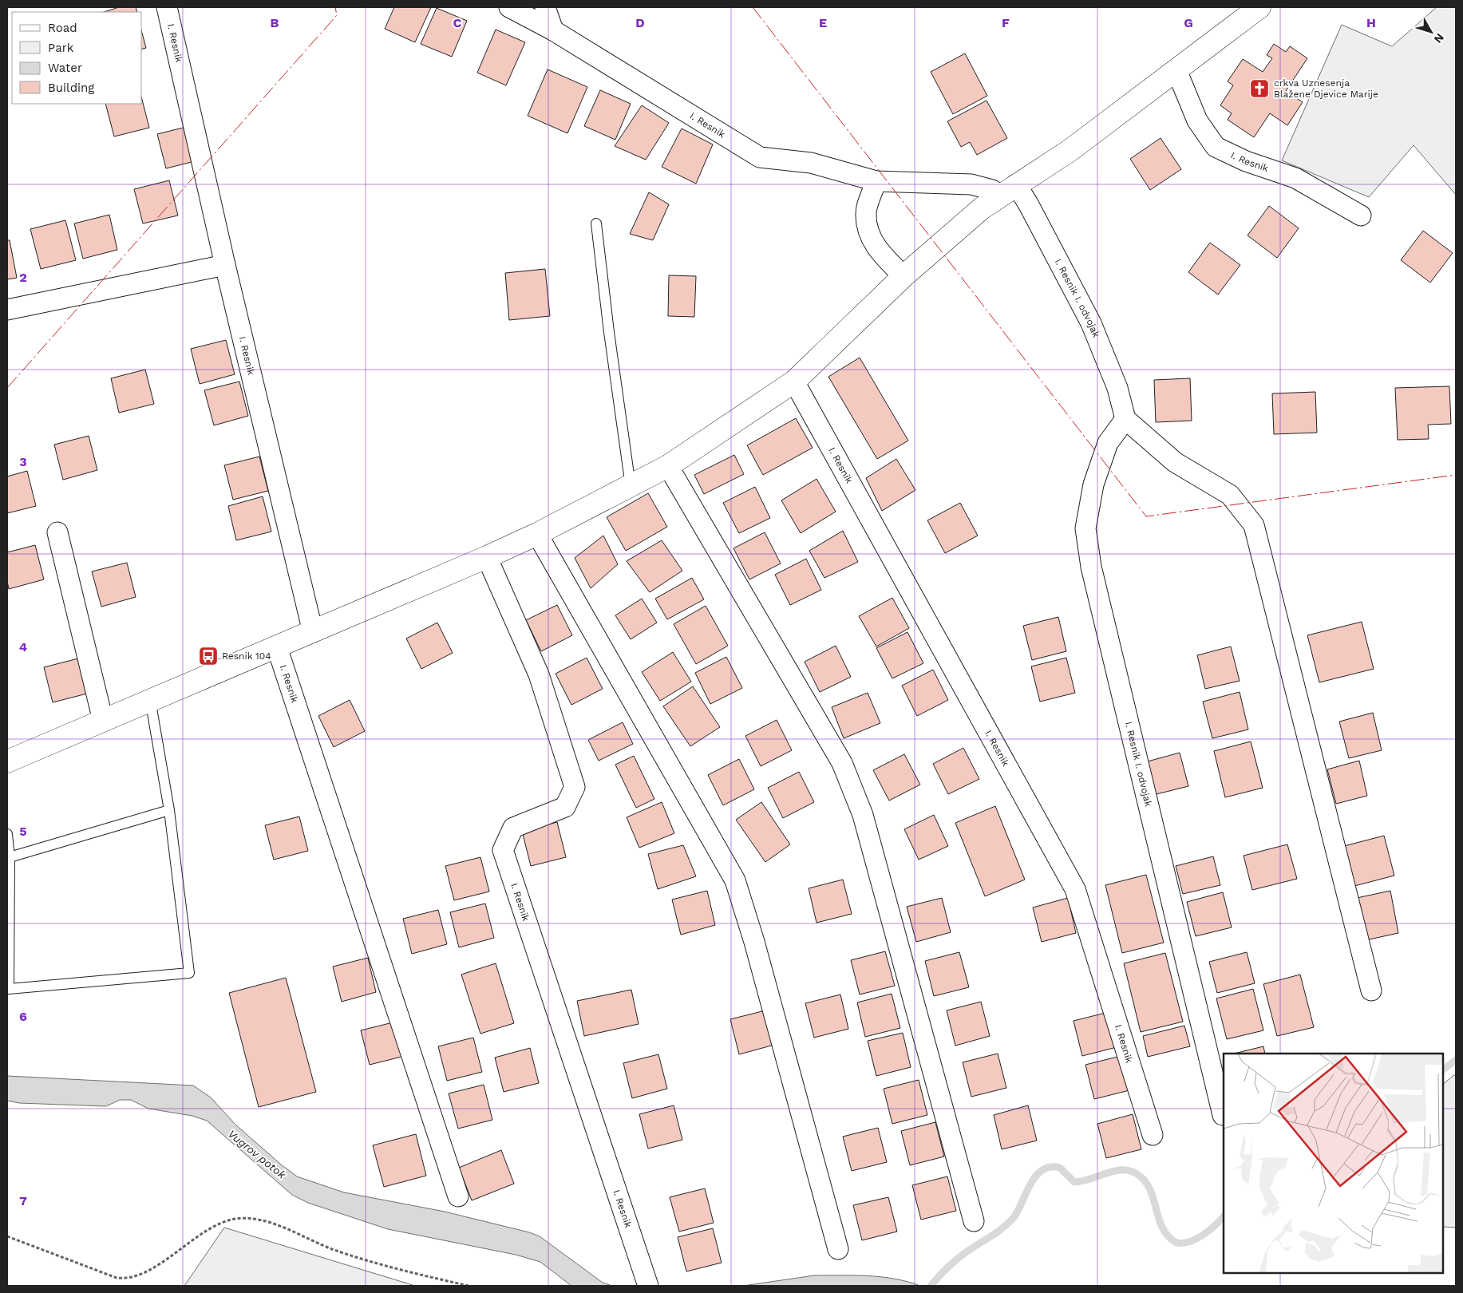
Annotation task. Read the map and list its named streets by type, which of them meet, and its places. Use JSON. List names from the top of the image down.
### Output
{
  "streets": {
    "street": ["I. Resnik", "I. Resnik I. odvojak"]
  },
  "crossings": [
    ["I. Resnik", "I. Resnik I. odvojak"]
  ],
  "water": ["Vugrov potok"],
  "places": {
    "church": ["crkva Uznesenja Blažene Djevice Marije"],
    "bus stop": ["Resnik 104"]
  },
  "legend": [
    "Road",
    "Park",
    "Water",
    "Building"
  ],
  "north": "bottom right",
  "grid": {
    "columns": [
      "B",
      "C",
      "D",
      "E",
      "F",
      "G",
      "H"
    ],
    "rows": [
      "2",
      "3",
      "4",
      "5",
      "6",
      "7"
    ]
  }
}
